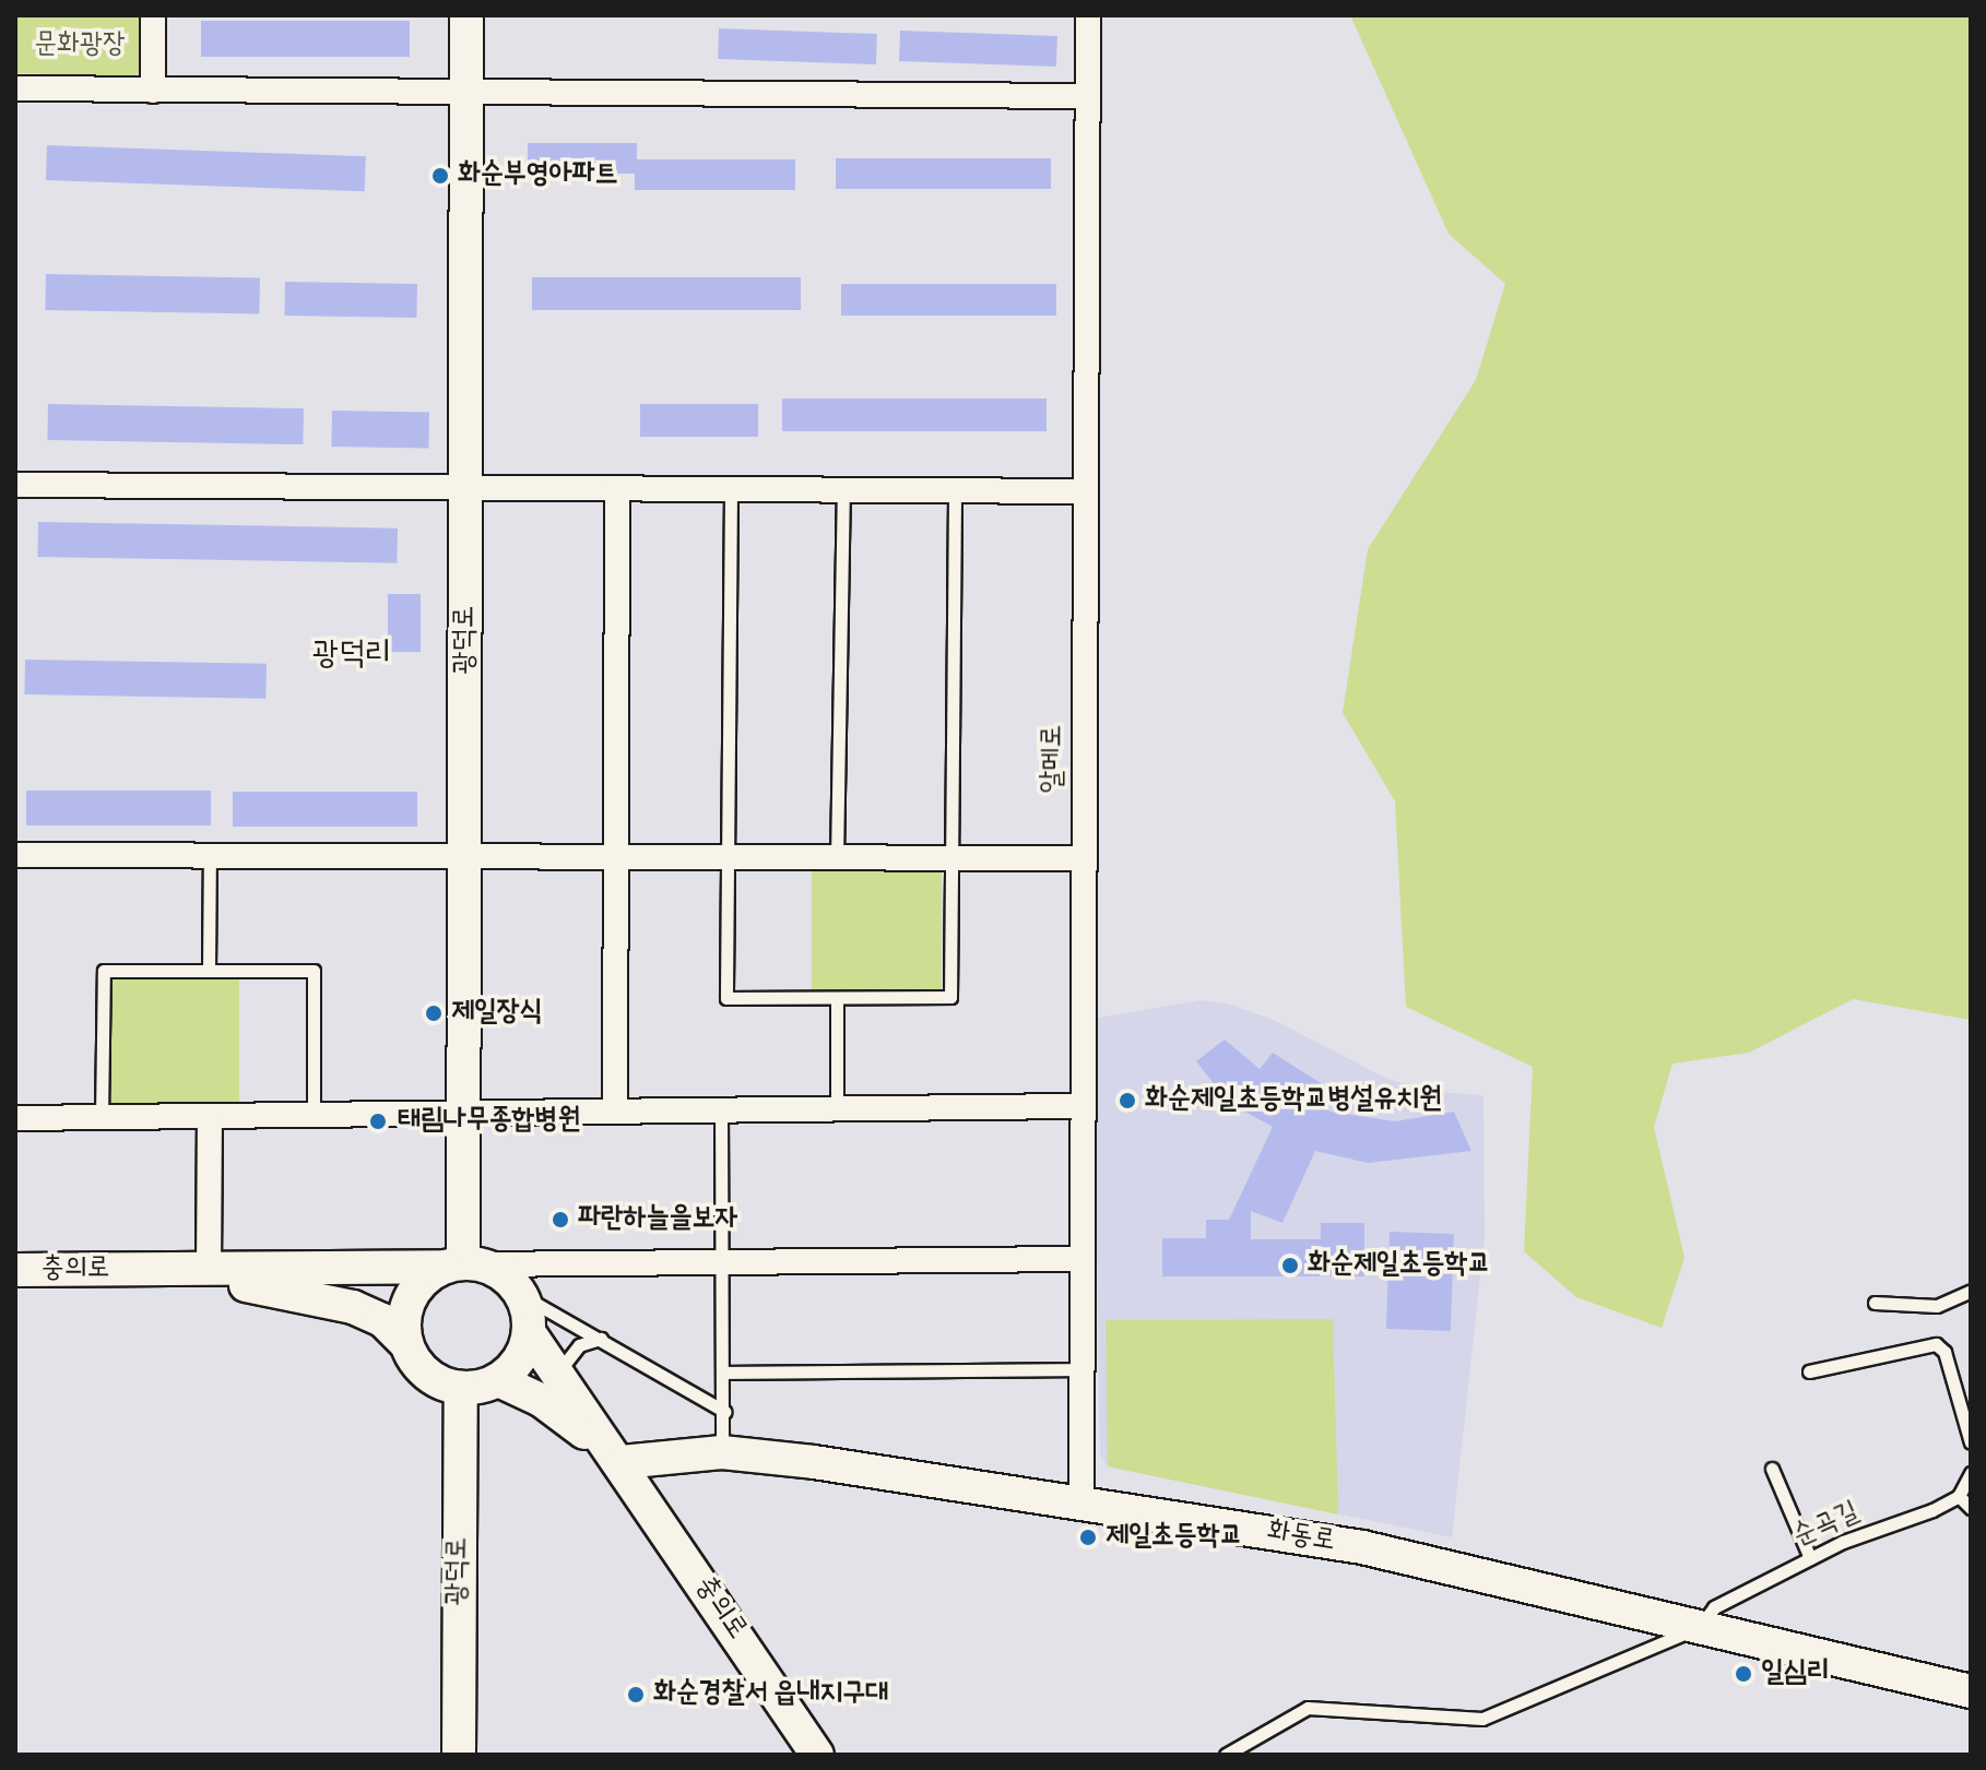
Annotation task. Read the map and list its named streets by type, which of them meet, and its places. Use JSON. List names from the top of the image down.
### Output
{
  "streets": {
    "street": [
      "광덕로",
      "알메로",
      "충의로",
      "화동로"
    ],
    "lane": ["순곡길"]
  },
  "crossings": [
    ["광덕로", "충의로"],
    ["알메로", "화동로"],
    ["충의로", "화동로"],
    ["순곡길", "화동로"]
  ],
  "districts": ["광덕리"],
  "parks": ["문화광장"],
  "places": [
    "화순부영아파트",
    "제일장식",
    "화순제일초등학교병설유치원",
    "태림나무종합병원",
    "파란하늘을보자",
    "화순제일초등학교",
    "제일초등학교",
    "일심리",
    "화순경찰서 읍내지구대"
  ]
}
